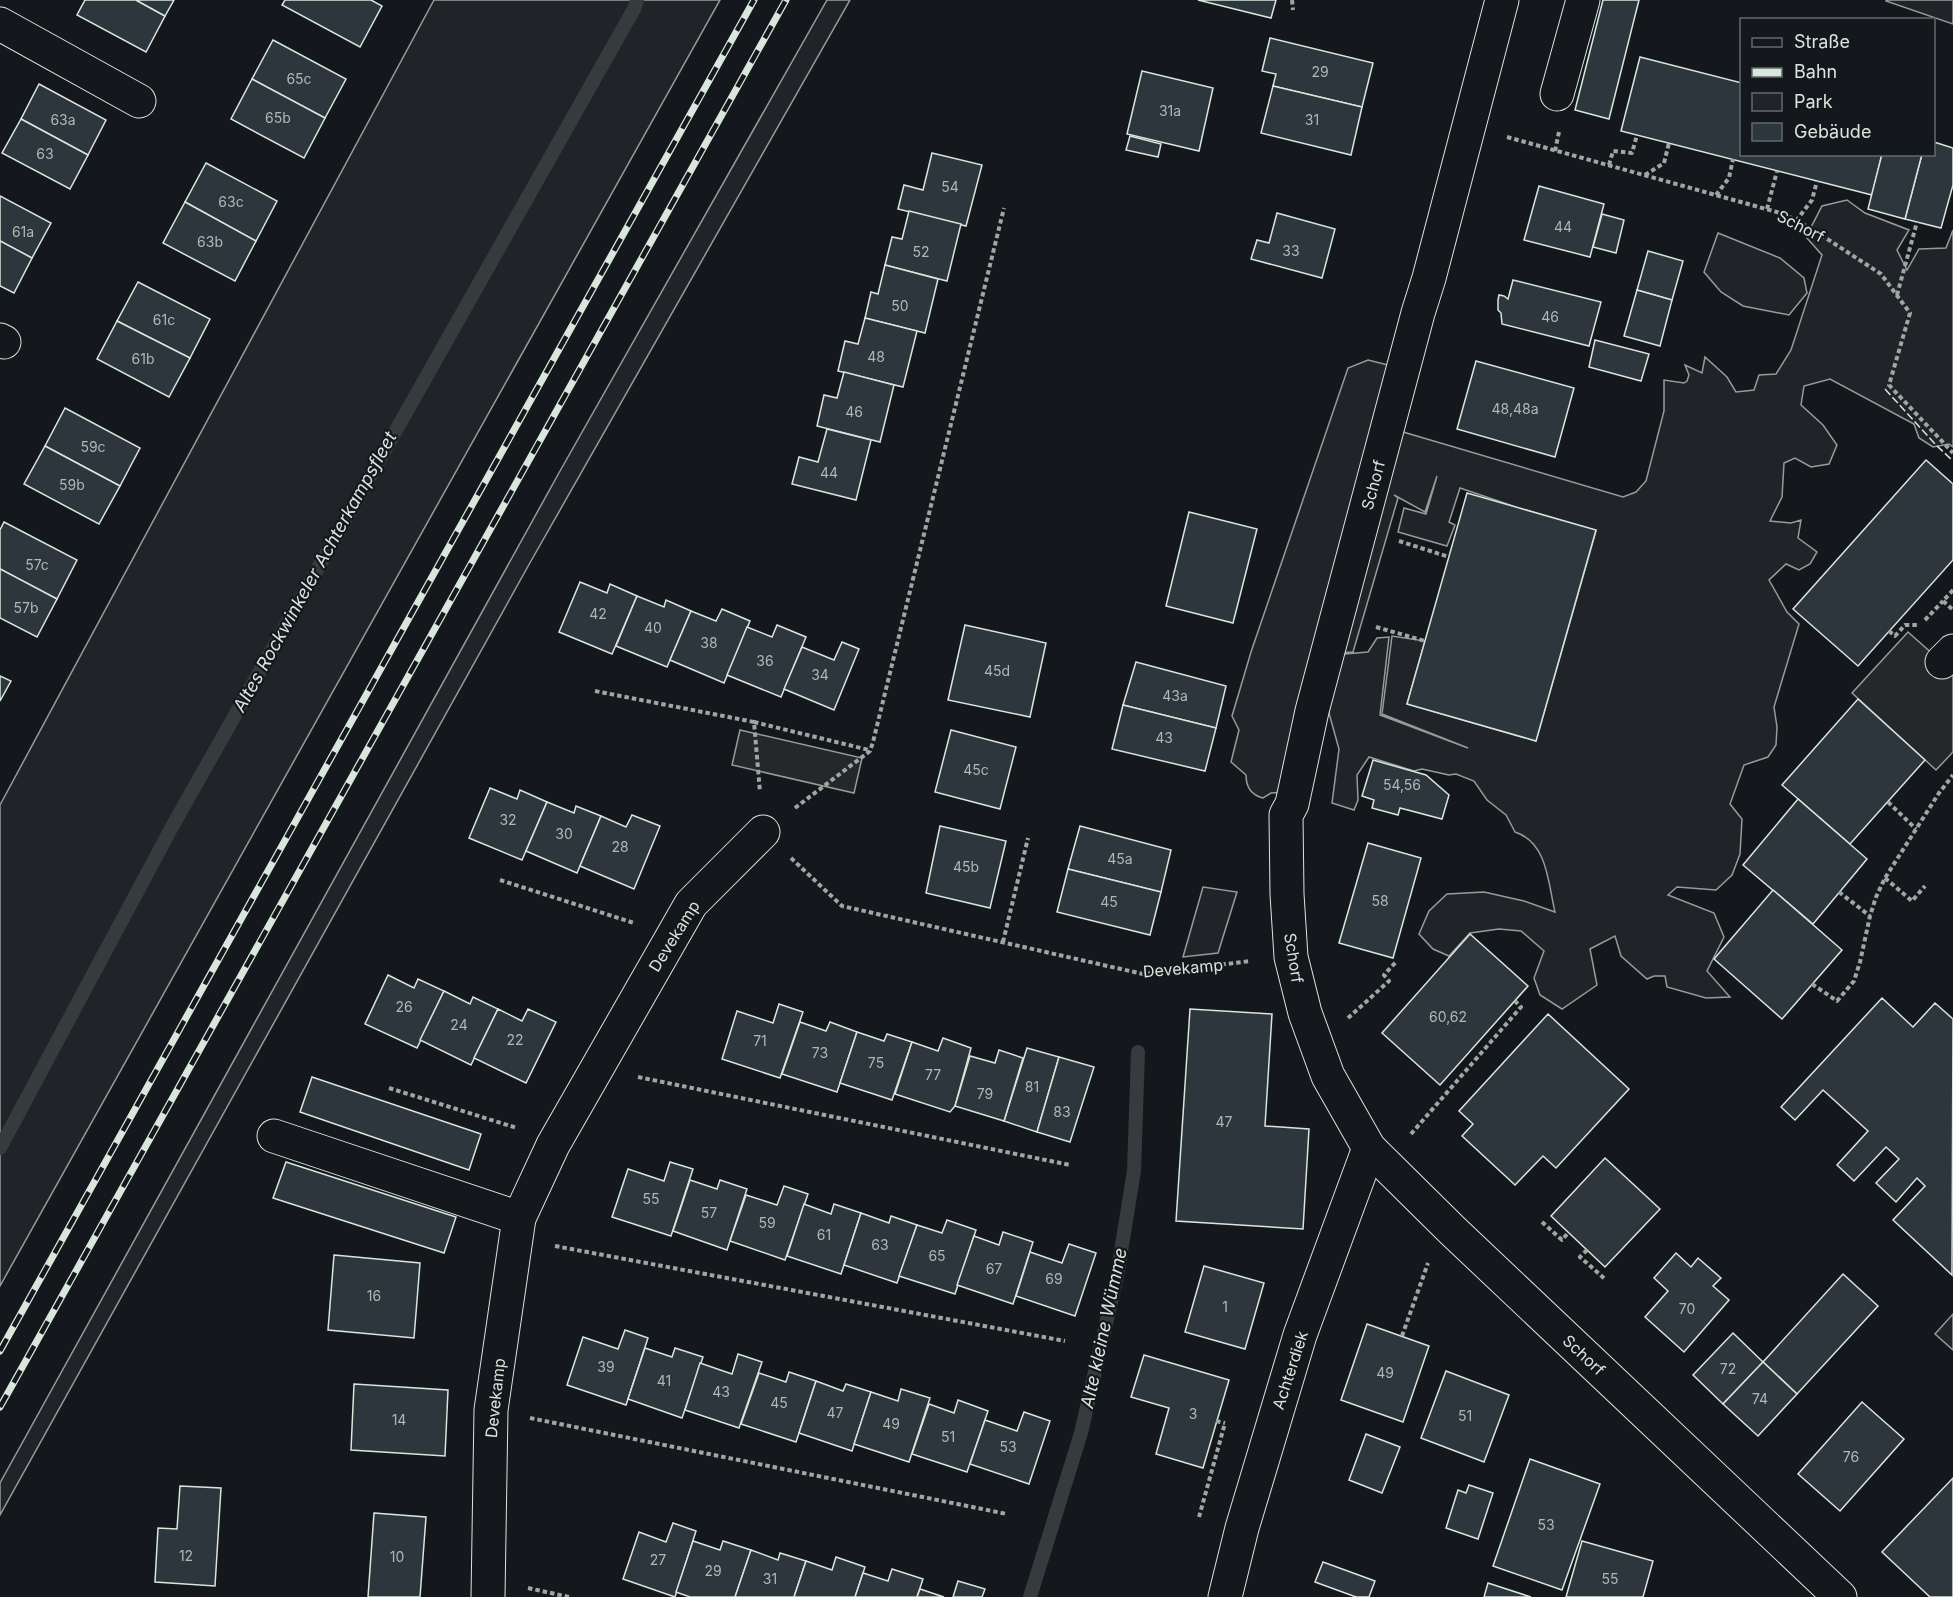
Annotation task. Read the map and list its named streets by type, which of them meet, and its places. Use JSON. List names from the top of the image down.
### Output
{
  "streets": {
    "street": ["Schorf", "Devekamp", "Achterdiek"]
  },
  "crossings": [
    ["Schorf", "Devekamp"],
    ["Schorf", "Achterdiek"]
  ],
  "water": ["Altes Rockwinkeler Achterkampsfleet", "Alte kleine Wümme"],
  "house_numbers": [
    "29",
    "65c",
    "31a",
    "65b",
    "63a",
    "31",
    "63",
    "54",
    "63c",
    "44",
    "61a",
    "63b",
    "33",
    "52",
    "50",
    "46",
    "61c",
    "48",
    "61b",
    "48,48a",
    "46",
    "59c",
    "44",
    "59b",
    "57c",
    "57b",
    "42",
    "40",
    "38",
    "36",
    "45d",
    "34",
    "43a",
    "43",
    "45c",
    "54,56",
    "32",
    "30",
    "28",
    "45a",
    "45b",
    "58",
    "45",
    "26",
    "60,62",
    "24",
    "22",
    "71",
    "73",
    "75",
    "77",
    "81",
    "79",
    "83",
    "47",
    "55",
    "57",
    "59",
    "61",
    "63",
    "65",
    "67",
    "69",
    "16",
    "1",
    "70",
    "39",
    "72",
    "49",
    "41",
    "43",
    "74",
    "45",
    "47",
    "3",
    "51",
    "14",
    "49",
    "51",
    "53",
    "76",
    "53",
    "12",
    "10",
    "27",
    "29",
    "31",
    "55"
  ],
  "legend": [
    "Straße",
    "Bahn",
    "Park",
    "Gebäude"
  ]
}
